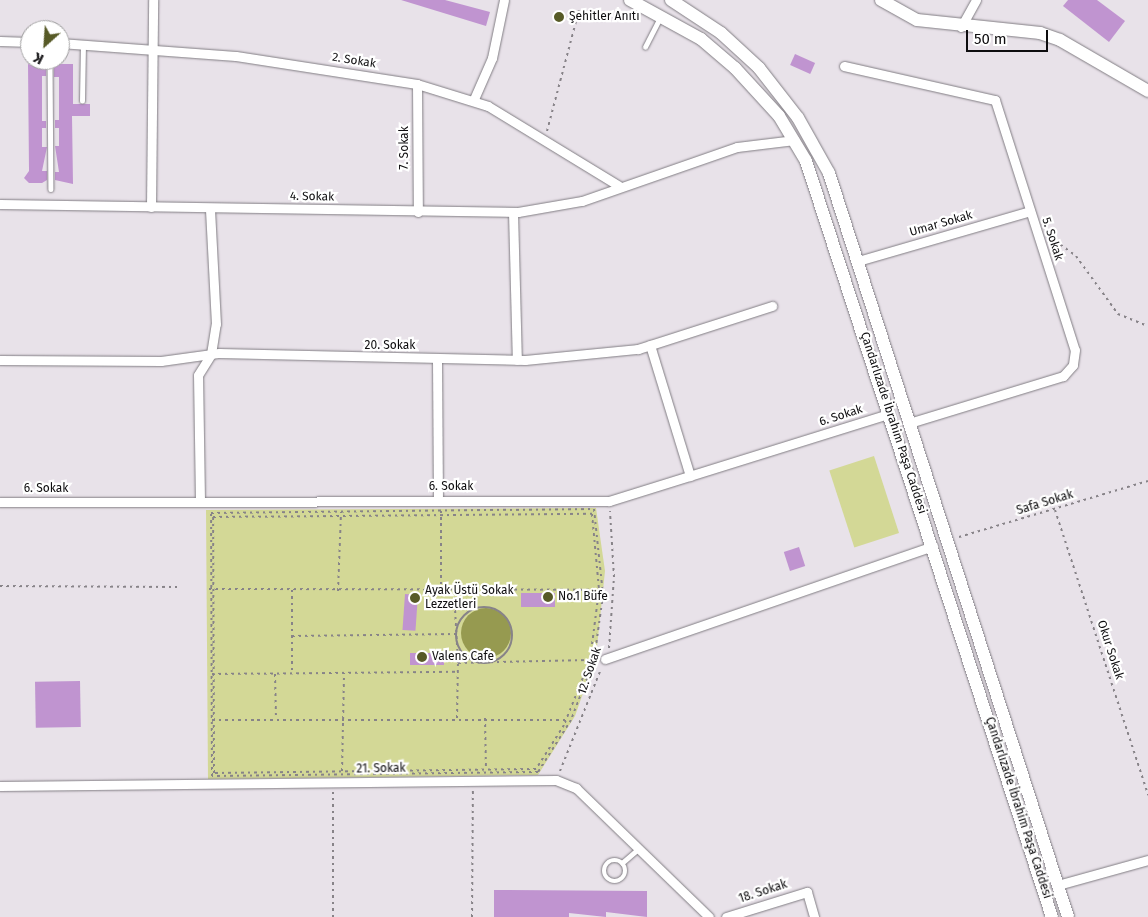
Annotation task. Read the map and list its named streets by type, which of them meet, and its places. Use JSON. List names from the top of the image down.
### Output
{
  "streets": {
    "main road": ["Çandarlızade İbrahim Paşa Caddesi"],
    "street": [
      "2. Sokak",
      "7. Sokak",
      "4. Sokak",
      "Umar Sokak",
      "5. Sokak",
      "20. Sokak",
      "6. Sokak",
      "21. Sokak",
      "18. Sokak"
    ],
    "path": ["Safa Sokak", "Okur Sokak", "12. Sokak"]
  },
  "crossings": [
    ["2. Sokak", "7. Sokak"],
    ["2. Sokak", "4. Sokak"],
    ["7. Sokak", "4. Sokak"],
    ["4. Sokak", "Çandarlızade İbrahim Paşa Caddesi"],
    ["Umar Sokak", "5. Sokak"],
    ["Umar Sokak", "Çandarlızade İbrahim Paşa Caddesi"],
    ["5. Sokak", "Çandarlızade İbrahim Paşa Caddesi"],
    ["6. Sokak", "Çandarlızade İbrahim Paşa Caddesi"],
    ["6. Sokak", "12. Sokak"],
    ["Çandarlızade İbrahim Paşa Caddesi", "Safa Sokak"],
    ["Safa Sokak", "Okur Sokak"],
    ["12. Sokak", "21. Sokak"]
  ],
  "places": [
    "Şehitler Anıtı",
    "No.1 Büfe",
    "Ayak Üstü Sokak Lezzetleri",
    "Valens Cafe"
  ],
  "scale_bar": "50 m",
  "north": "bottom left"
}
